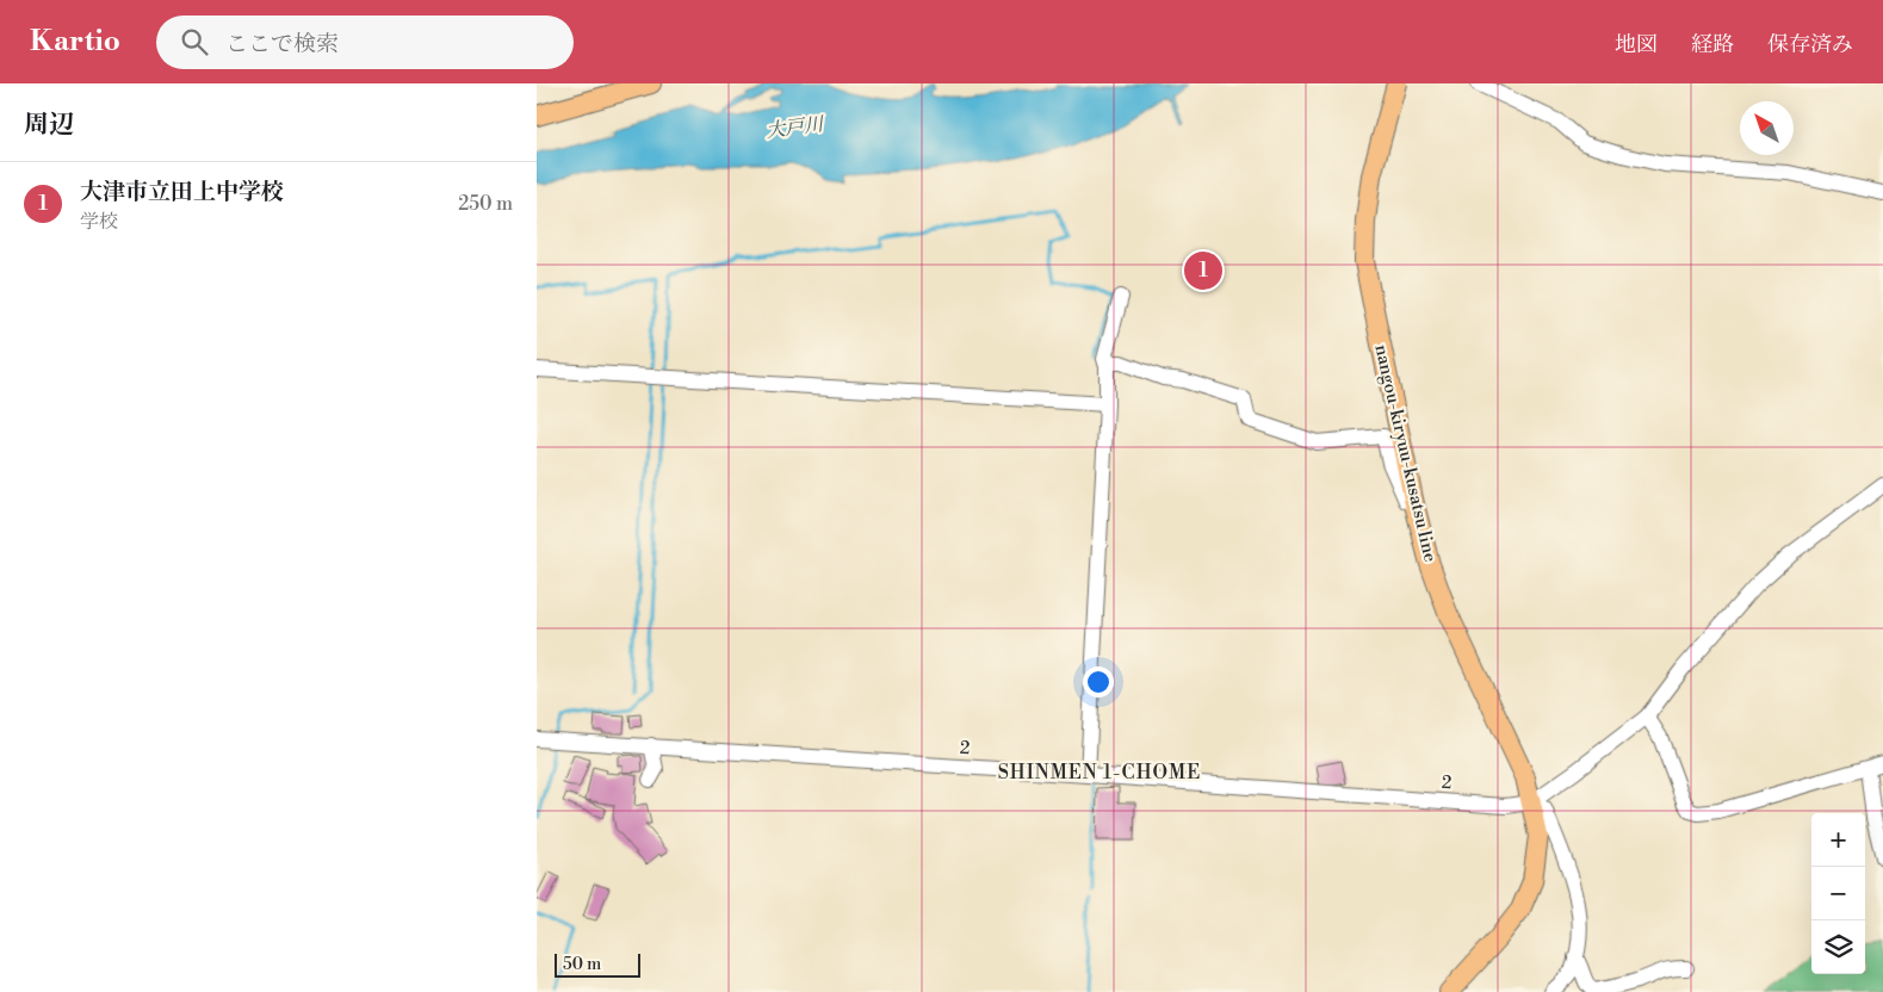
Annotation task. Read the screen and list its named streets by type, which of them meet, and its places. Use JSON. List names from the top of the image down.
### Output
{
  "streets": {
    "main road": ["nangou-kiryuu-kusatsu line"],
    "street": ["2"]
  },
  "crossings": [
    ["nangou-kiryuu-kusatsu line", "2"]
  ],
  "districts": ["SHINMEN 1-CHOME"],
  "water": ["大戸川"],
  "scale_bar": "50 m",
  "north": "top left",
  "page": {
    "header": "Kartio",
    "search": "ここで検索",
    "nav": ["地図", "経路", "保存済み"],
    "heading": "周辺",
    "list": [
      {
        "mark": "1",
        "name": "大津市立田上中学校",
        "note": "学校",
        "value": "250 m"
      }
    ],
    "pins": "1",
    "map_buttons": ["+", "−"],
    "scale": "50 m"
  }
}
